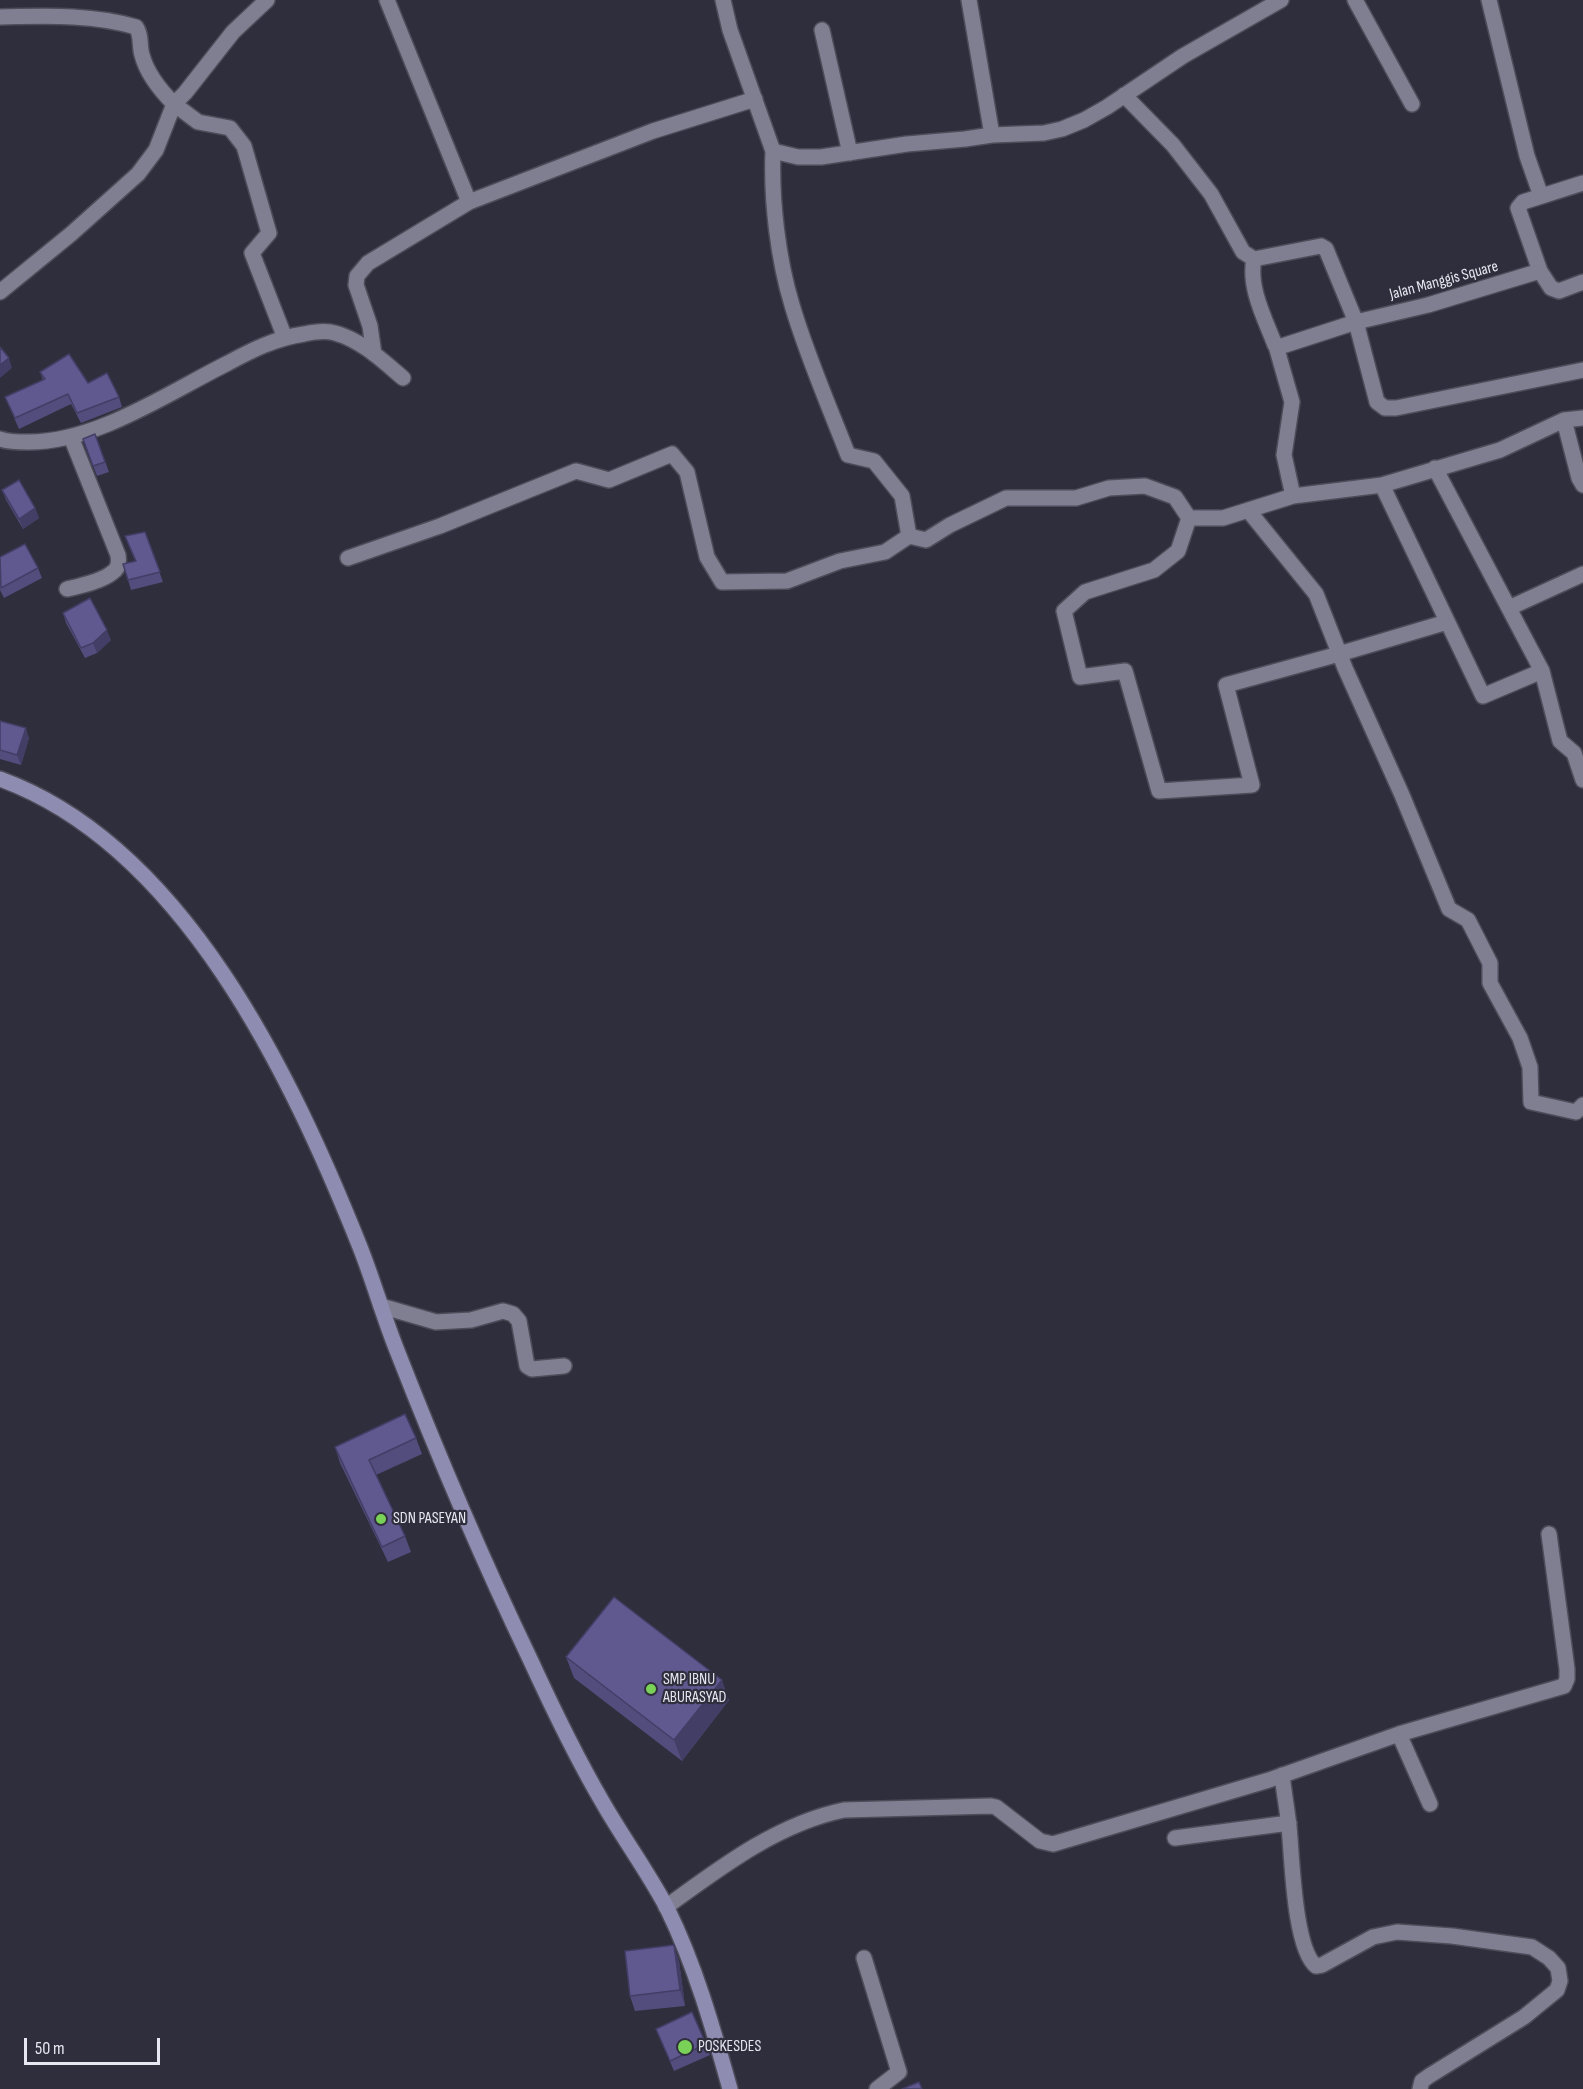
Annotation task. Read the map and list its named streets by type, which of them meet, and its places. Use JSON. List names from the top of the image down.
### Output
{
  "streets": {
    "street": ["Jalan Manggis Square"]
  },
  "places": ["SDN PASEYAN", "SMP IBNU ABURASYAD", "POSKESDES"],
  "scale_bar": "50 m"
}
